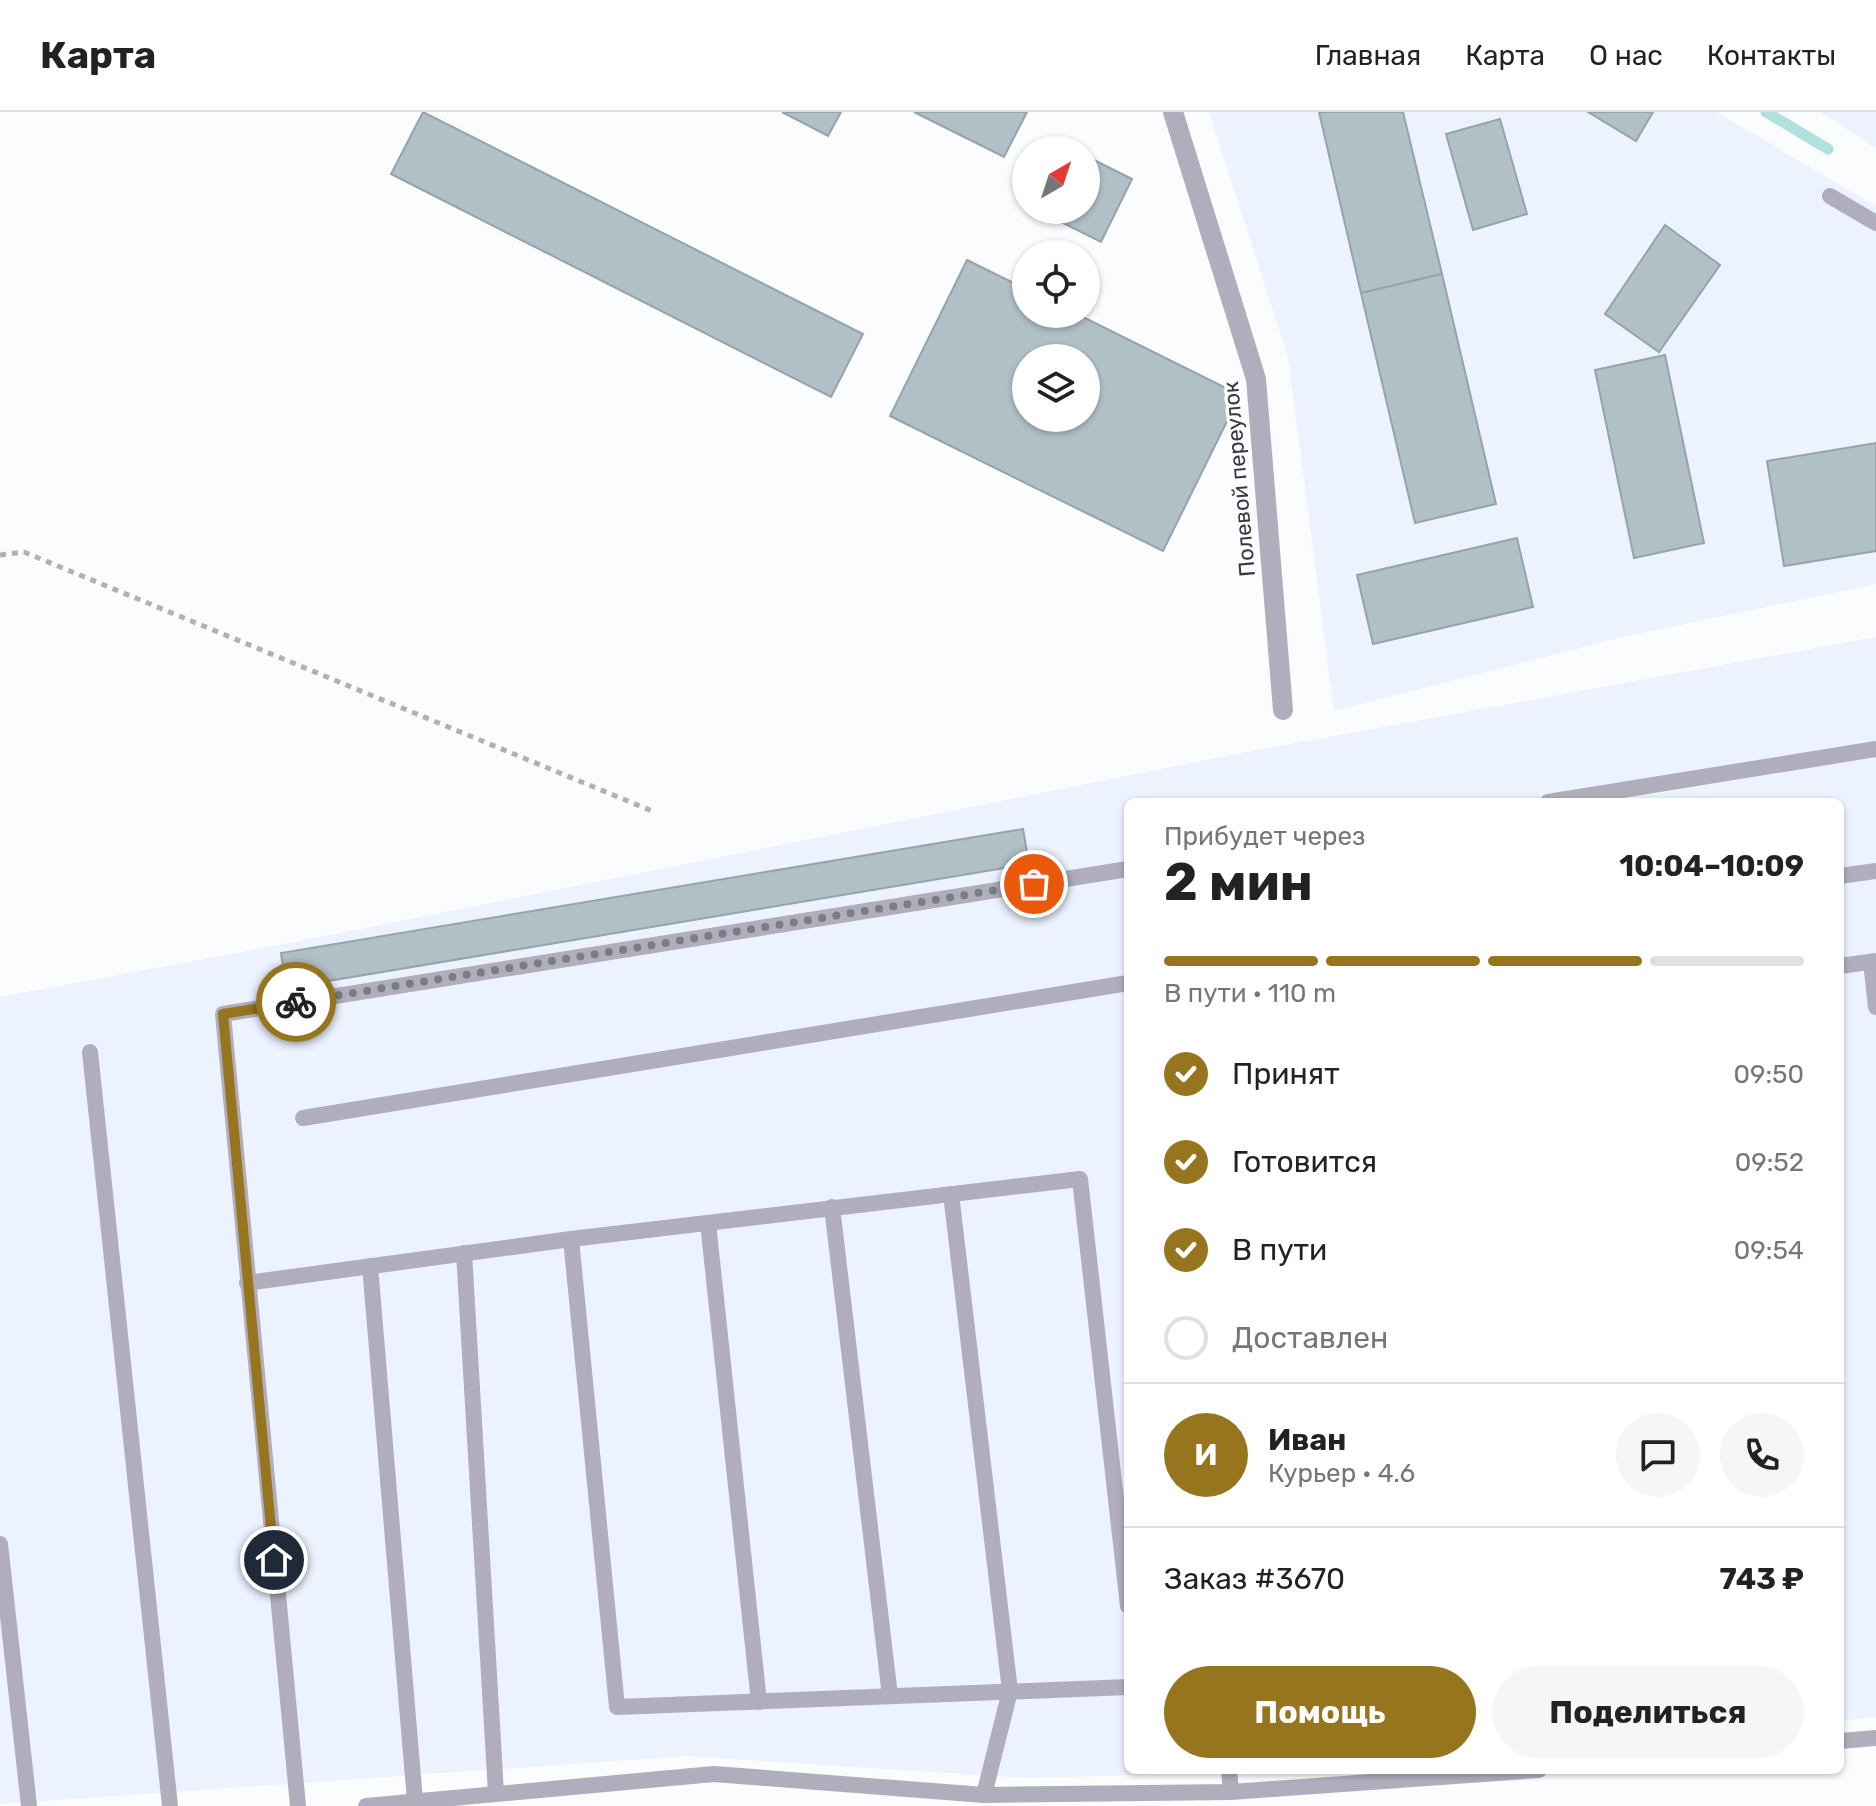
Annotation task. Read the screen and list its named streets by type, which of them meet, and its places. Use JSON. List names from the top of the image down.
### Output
{
  "streets": {
    "street": ["Полевой переулок"]
  },
  "north": "top right",
  "page": {
    "header": "Карта",
    "nav": [
      "Главная",
      "Карта",
      "О нас",
      "Контакты"
    ],
    "heading": ["2 мин", "Прибудет через", "10:04–10:09"],
    "panel": [
      "Иван",
      "Курьер · 4.6",
      "Заказ #3670",
      "743 ₽"
    ],
    "bar": "В пути · 110 m",
    "list": [
      ["Принят", "09:50"],
      ["Готовится", "09:52"],
      ["В пути", "09:54"],
      "Доставлен"
    ],
    "round": "И",
    "buttons": ["Помощь", "Поделиться"]
  }
}
